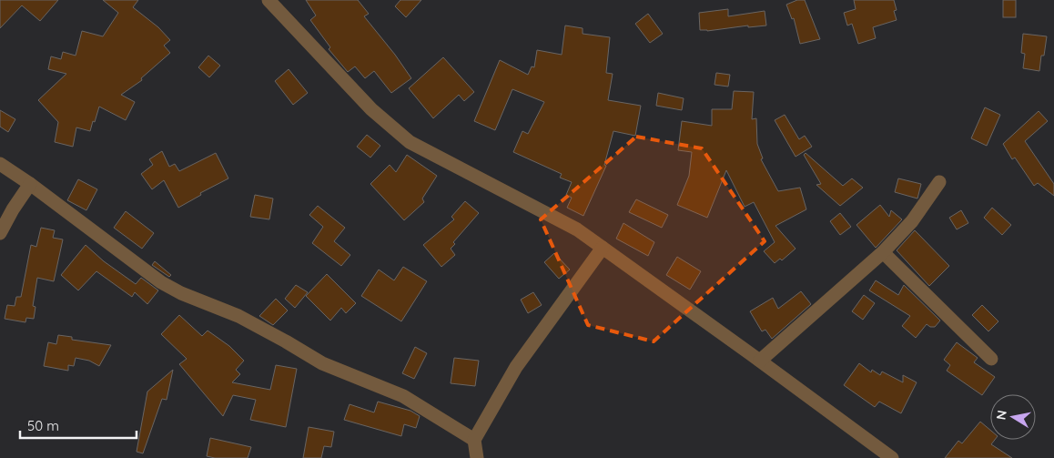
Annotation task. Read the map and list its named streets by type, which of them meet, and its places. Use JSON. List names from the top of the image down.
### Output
{
  "scale_bar": "50 m",
  "north": "left"
}
